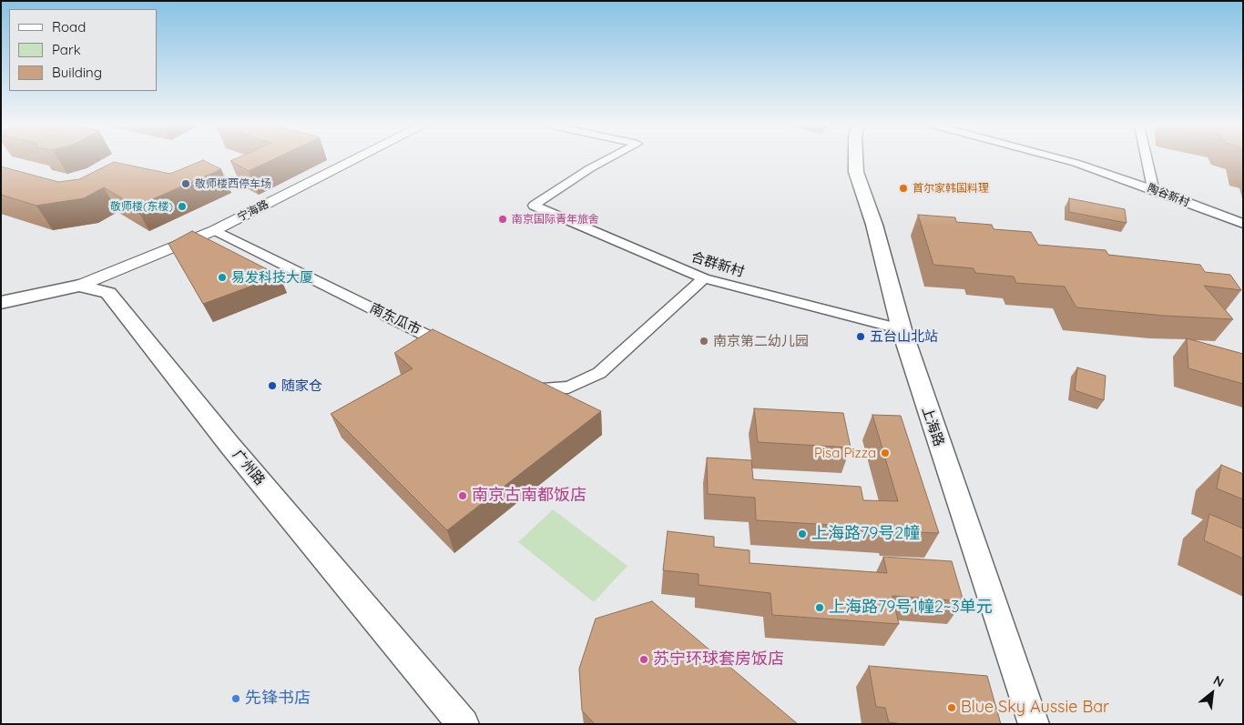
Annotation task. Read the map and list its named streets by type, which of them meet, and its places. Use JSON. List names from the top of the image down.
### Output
{
  "streets": {
    "main road": ["上海路", "广州路"],
    "street": [
      "陶谷新村",
      "宁海路",
      "合群新村",
      "南东瓜市"
    ]
  },
  "crossings": [
    ["宁海路", "南东瓜市"],
    ["宁海路", "广州路"],
    ["合群新村", "上海路"]
  ],
  "places": [
    "敬师楼西停车场",
    "首尔家韩国料理",
    "敬师楼(东楼)",
    "南京国际青年旅舍",
    "易发科技大厦",
    "五台山北站",
    "南京第二幼儿园",
    "随家仓",
    "Pisa Pizza",
    "南京古南都饭店",
    "上海路79号2幢",
    "上海路79号1幢2~3单元",
    "苏宁环球套房饭店",
    "先锋书店",
    "Blue Sky Aussie Bar"
  ],
  "legend": ["Road", "Park", "Building"],
  "north": "top right"
}
